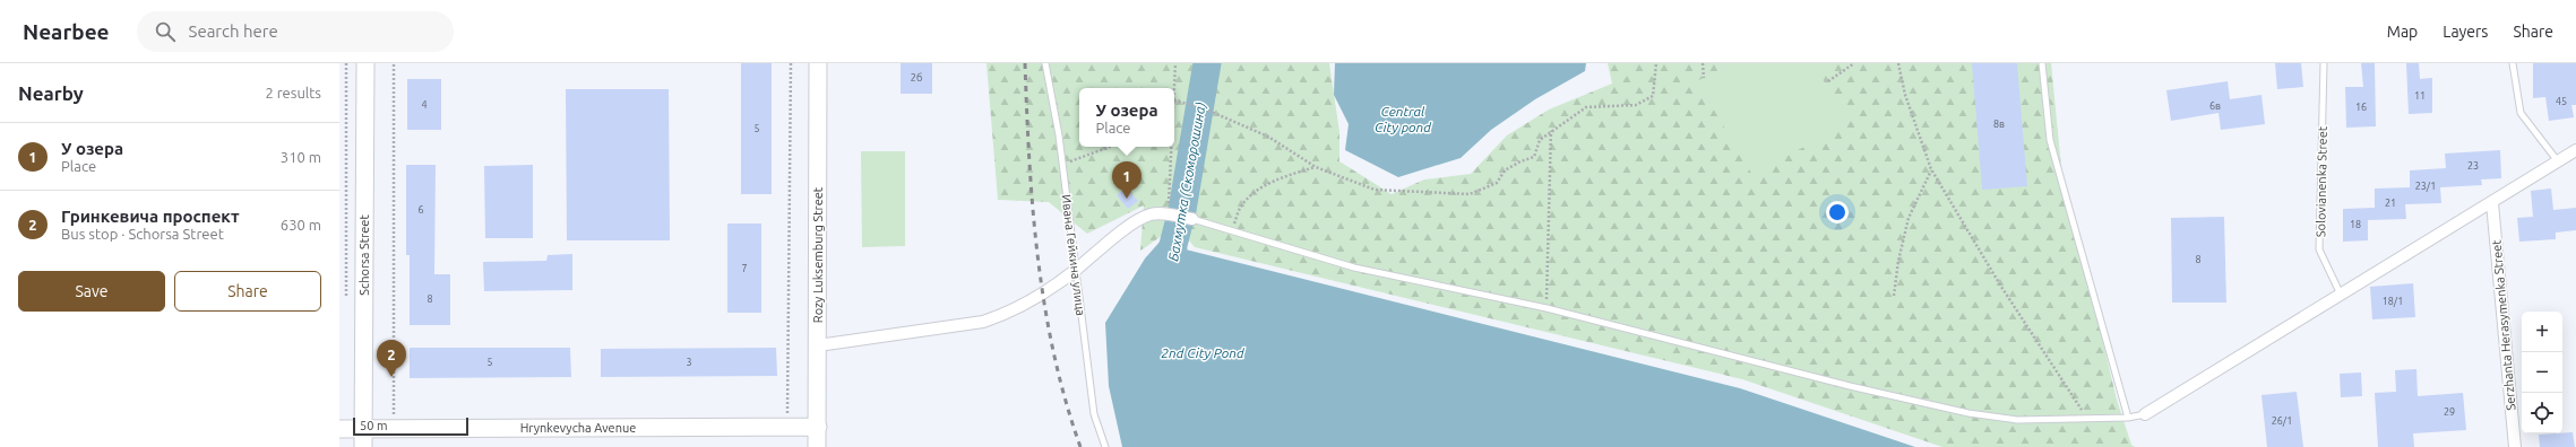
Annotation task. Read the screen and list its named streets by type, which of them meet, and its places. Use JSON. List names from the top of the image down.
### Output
{
  "streets": {
    "street": [
      "Schorsa Street",
      "Rozy Luksemburg Street",
      "Serzhanta Herasymenka Street",
      "Hrynkevycha Avenue"
    ],
    "lane": ["Solovianenka Street", "Ивана Гейкина улица"]
  },
  "crossings": [
    ["Schorsa Street", "Hrynkevycha Avenue"],
    ["Rozy Luksemburg Street", "Hrynkevycha Avenue"]
  ],
  "water": ["Central City pond", "Бахмутка (Скоморошина)", "2nd City Pond"],
  "house_numbers": [
    "2б",
    "11",
    "45",
    "4",
    "6в",
    "16",
    "8в",
    "5",
    "23",
    "23/1",
    "21",
    "6",
    "18",
    "8",
    "7",
    "8",
    "18/1",
    "5",
    "3",
    "29",
    "26/1"
  ],
  "scale_bar": "50 m",
  "page": {
    "header": "Nearbee",
    "search": "Search here",
    "nav": ["Map", "Layers", "Share"],
    "heading": ["Nearby", "2 results"],
    "popup": ["У озера", "Place"],
    "list": [
      {
        "mark": "1",
        "name": "У озера",
        "note": "Place",
        "value": "310 m"
      },
      {
        "mark": "2",
        "name": "Гринкевича проспект",
        "note": "Bus stop · Schorsa Street",
        "value": "630 m"
      }
    ],
    "pins": ["1", "2"],
    "buttons": ["Save", "Share"],
    "map_buttons": ["+", "−"],
    "scale": "50 m"
  }
}
